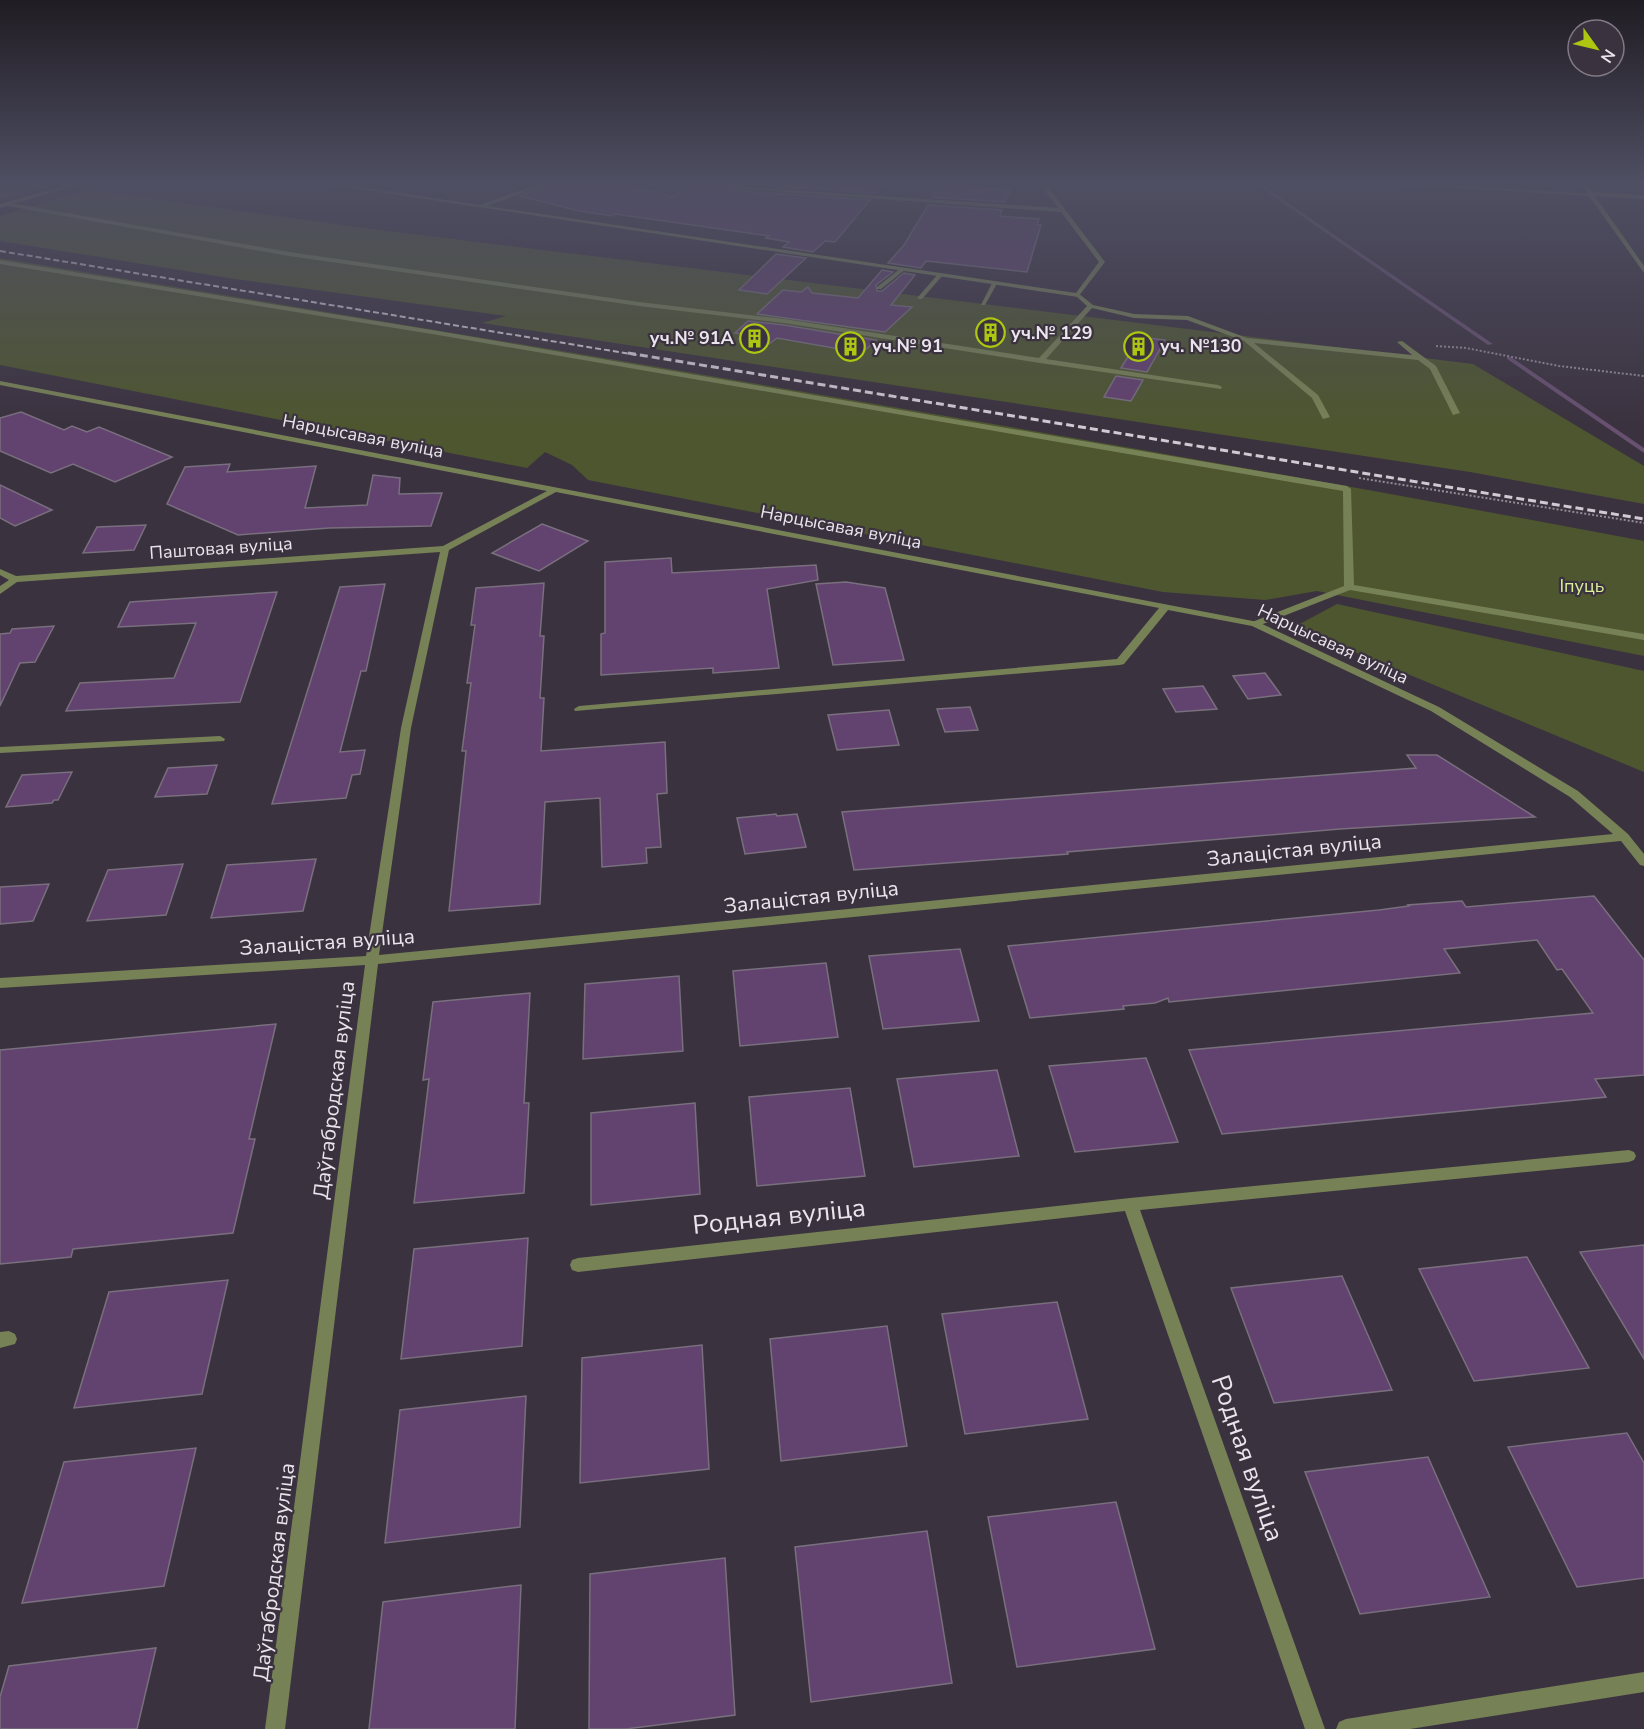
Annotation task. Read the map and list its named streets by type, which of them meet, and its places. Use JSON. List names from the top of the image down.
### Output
{
  "streets": {
    "street": [
      "Нарцысавая вуліца",
      "Паштовая вуліца",
      "Залацістая вуліца",
      "Даўгабродская вуліца",
      "Родная вуліца"
    ]
  },
  "crossings": [
    ["Нарцысавая вуліца", "Залацістая вуліца"],
    ["Паштовая вуліца", "Даўгабродская вуліца"],
    ["Залацістая вуліца", "Даўгабродская вуліца"]
  ],
  "parks": ["Іпуць"],
  "places": {
    "building": [
      "уч.№ 129",
      "уч.№ 91А",
      "уч.№ 91",
      "уч. №130"
    ]
  },
  "north": "bottom right"
}
